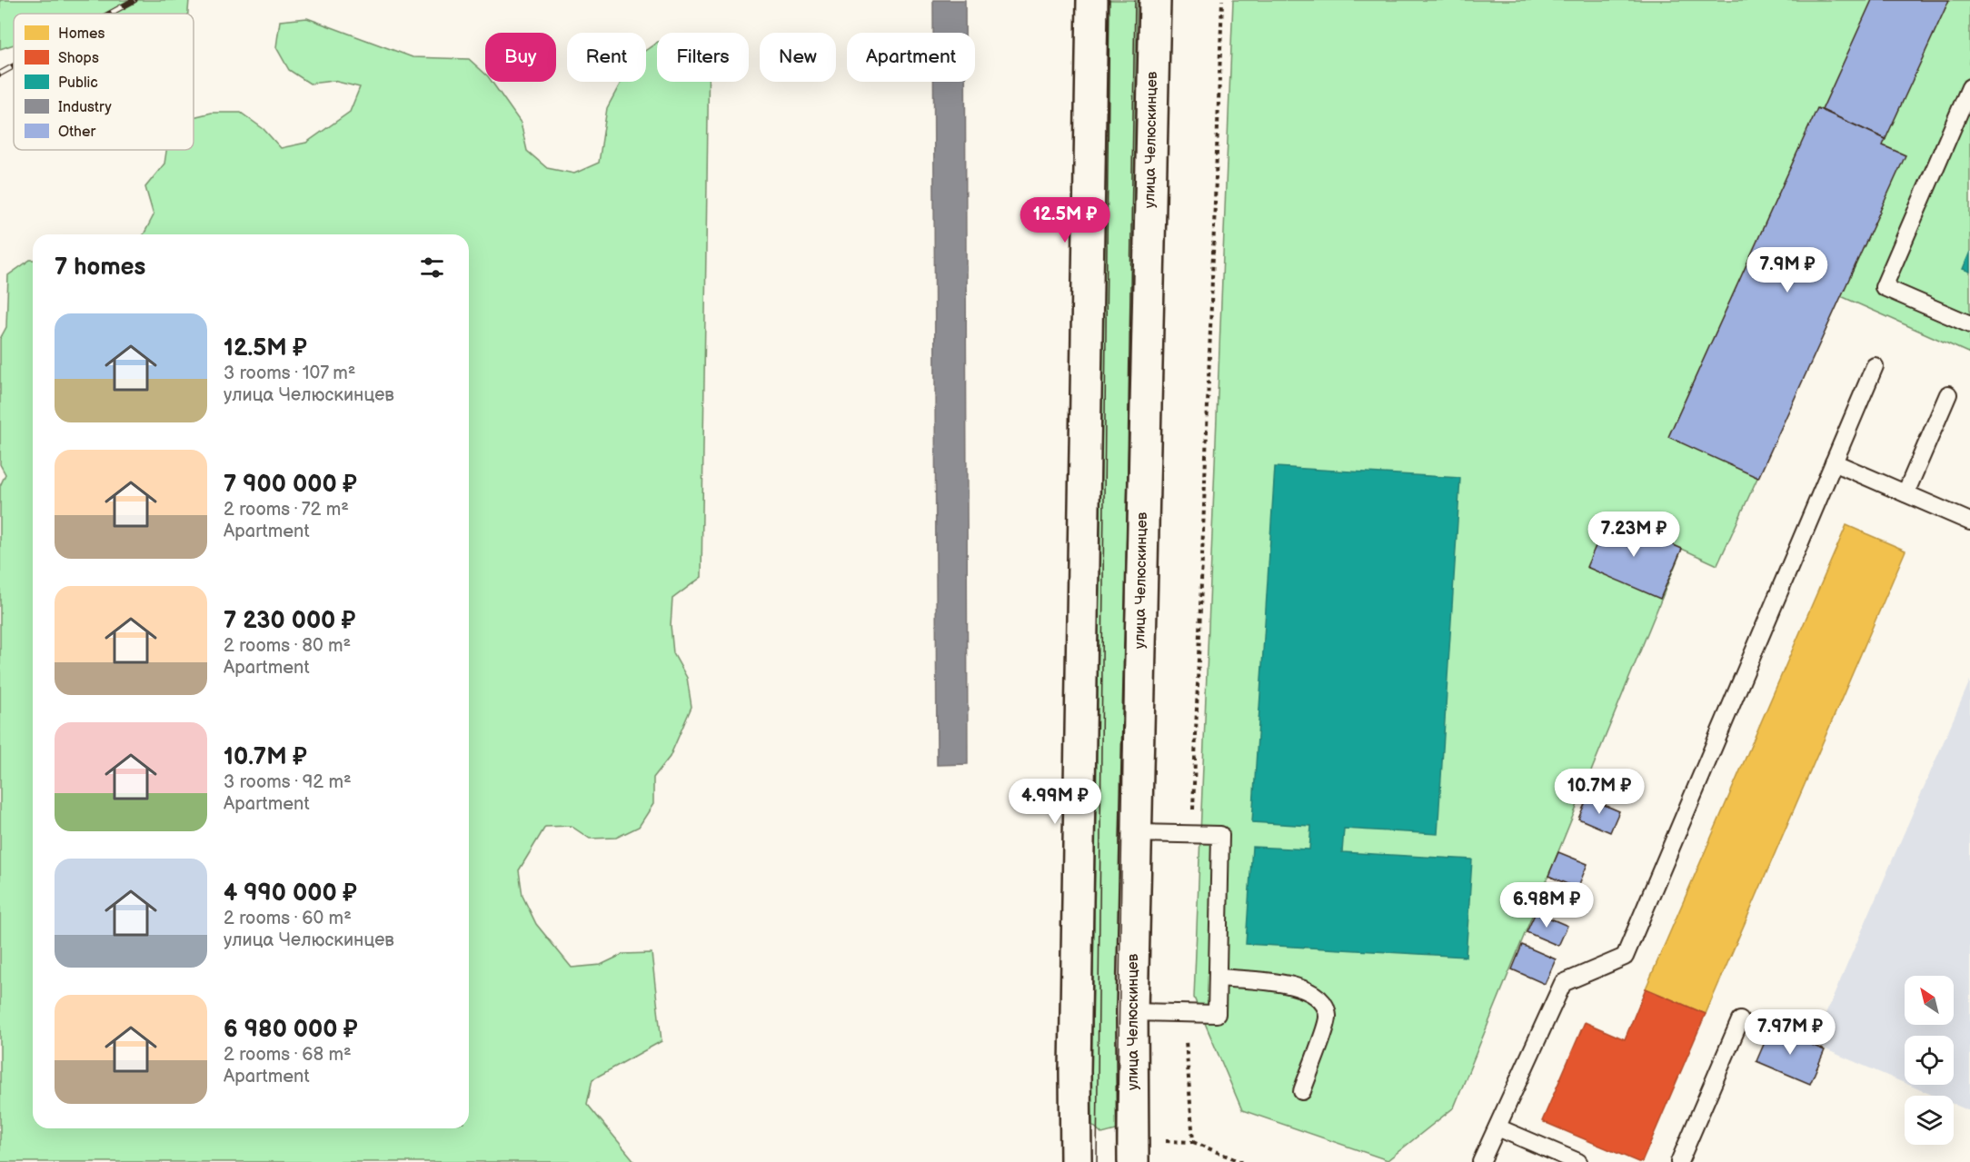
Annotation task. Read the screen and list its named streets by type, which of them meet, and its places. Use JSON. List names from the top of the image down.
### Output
{
  "streets": {
    "main road": ["улица Челюскинцев"]
  },
  "legend": [
    "Homes",
    "Shops",
    "Public",
    "Industry",
    "Other"
  ],
  "north": "top left",
  "page": {
    "chip": [
      "Buy",
      "Rent",
      "Filters",
      "New",
      "Apartment"
    ],
    "price": [
      "12.5M ₽",
      "7.9M ₽",
      "7.23M ₽",
      "10.7M ₽",
      "4.99M ₽",
      "6.98M ₽",
      "7.97M ₽"
    ],
    "heading": "7 homes",
    "list": [
      {
        "name": "12.5M ₽",
        "note": "3 rooms · 107 m² · улица Челюскинцев"
      },
      {
        "name": "7 900 000 ₽",
        "note": "2 rooms · 72 m² · Apartment"
      },
      {
        "name": "7 230 000 ₽",
        "note": "2 rooms · 80 m² · Apartment"
      },
      {
        "name": "10.7M ₽",
        "note": "3 rooms · 92 m² · Apartment"
      },
      {
        "name": "4 990 000 ₽",
        "note": "2 rooms · 60 m² · улица Челюскинцев"
      },
      {
        "name": "6 980 000 ₽",
        "note": "2 rooms · 68 m² · Apartment"
      }
    ]
  }
}
